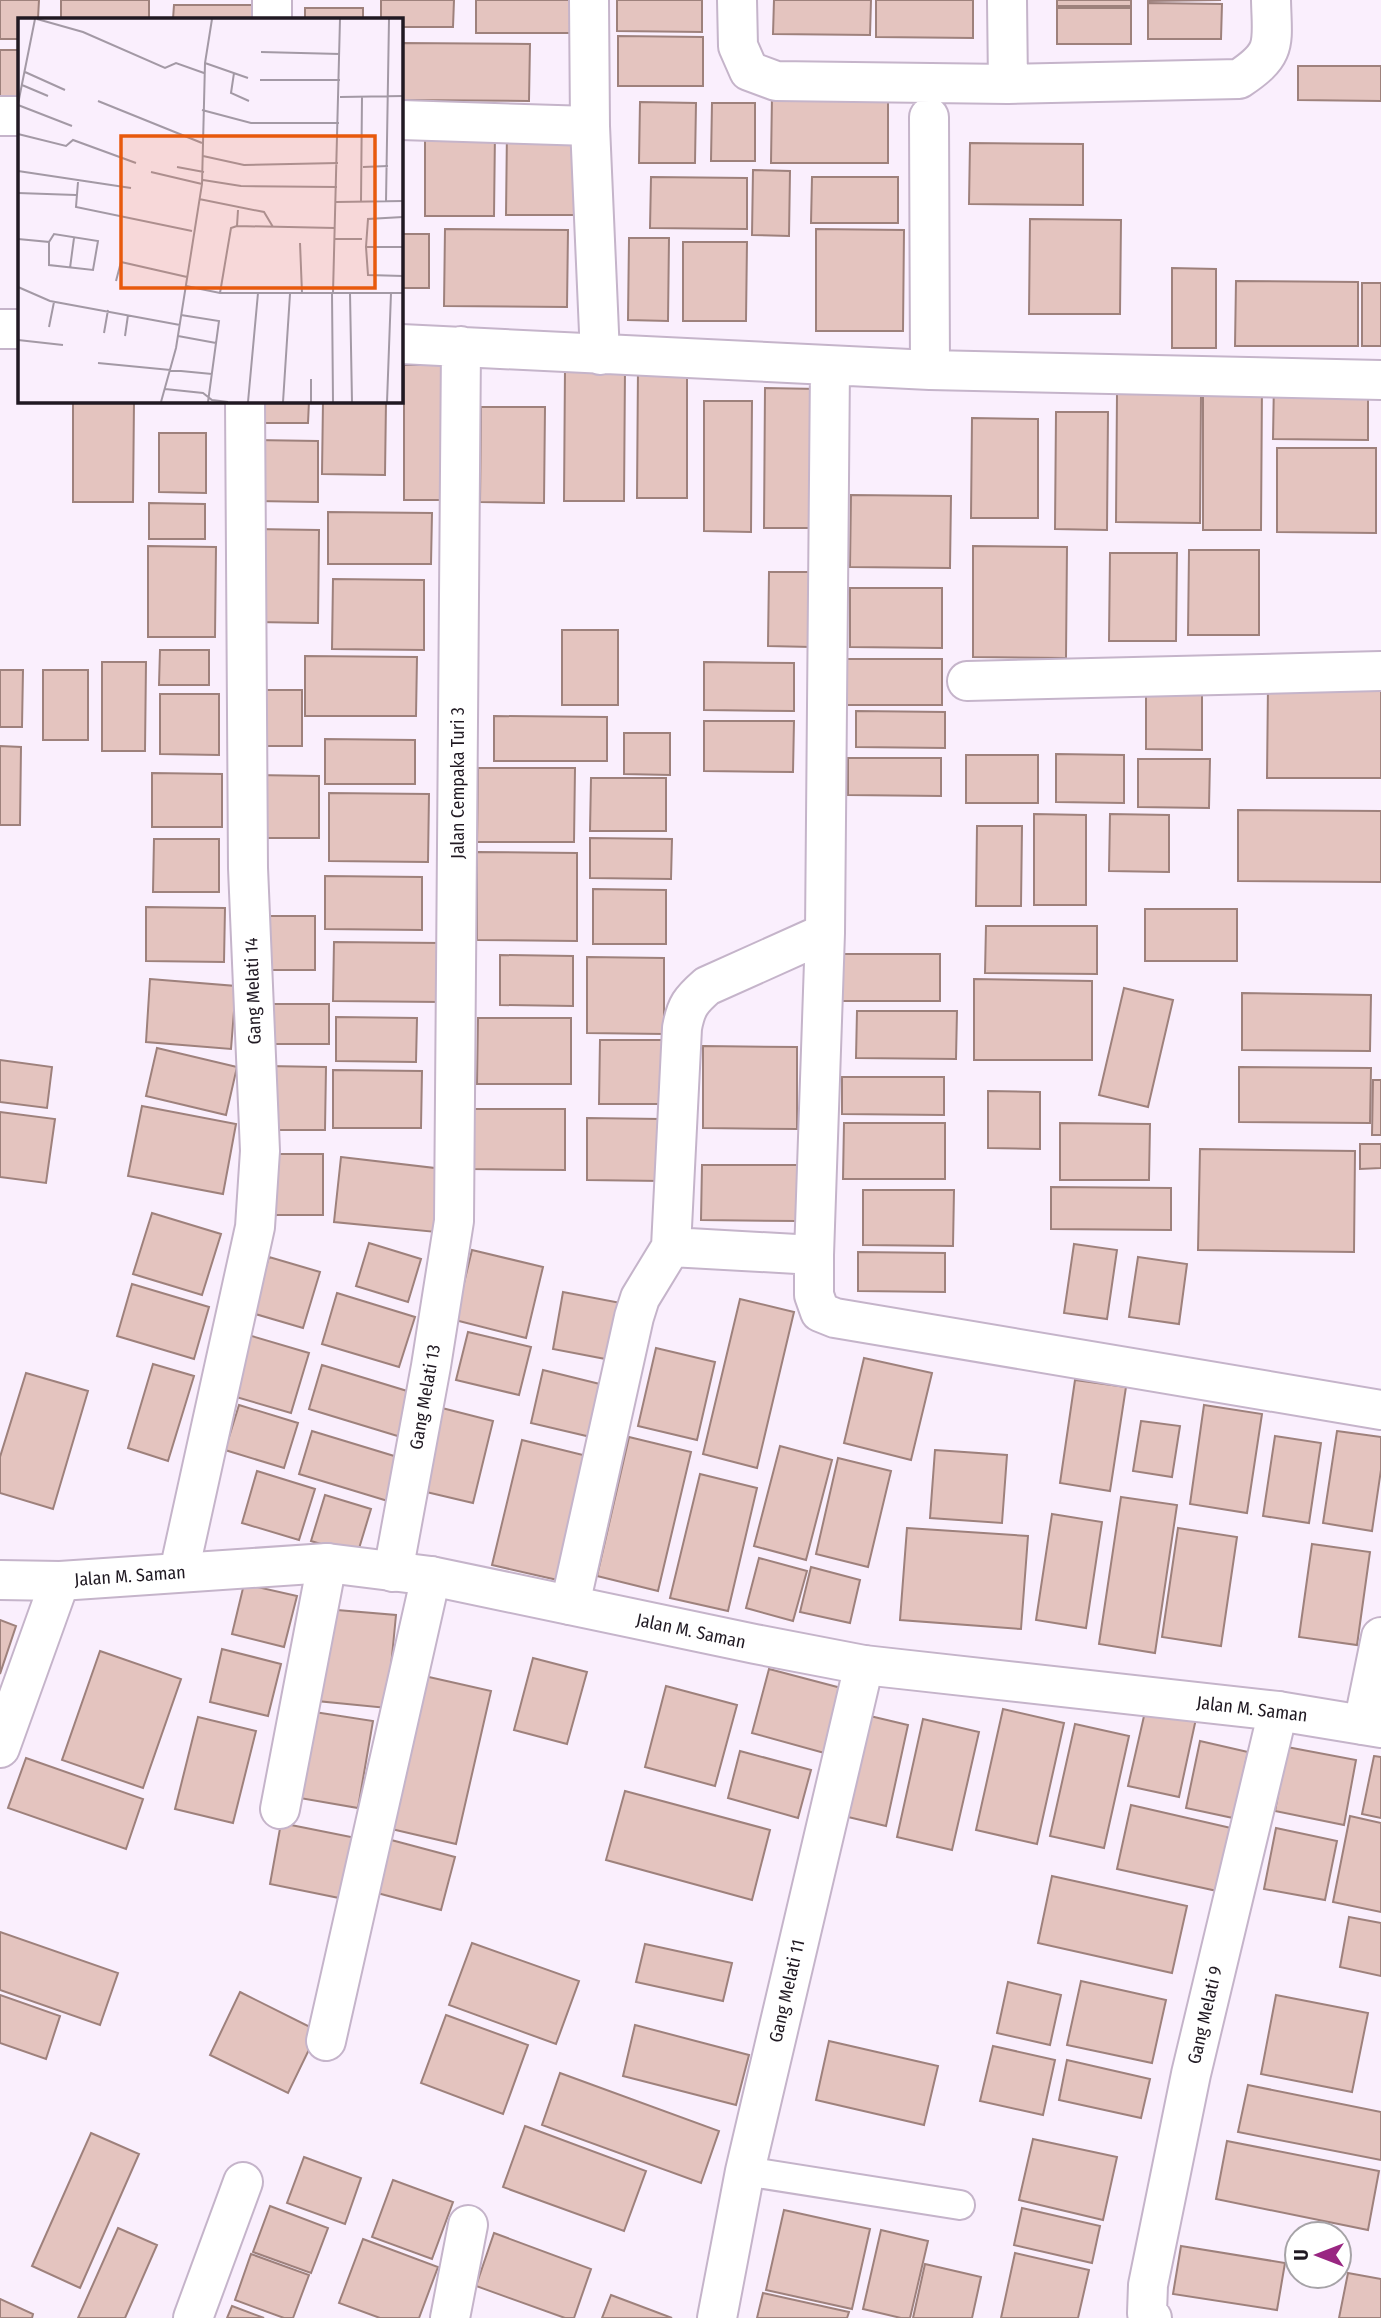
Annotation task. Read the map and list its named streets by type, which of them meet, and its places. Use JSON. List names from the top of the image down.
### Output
{
  "streets": {
    "street": [
      "Jalan Cempaka Turi 3",
      "Gang Melati 14",
      "Gang Melati 13",
      "Jalan M. Saman",
      "Gang Melati 11",
      "Gang Melati 9"
    ]
  },
  "crossings": [
    ["Jalan Cempaka Turi 3", "Gang Melati 13"],
    ["Gang Melati 14", "Jalan M. Saman"],
    ["Gang Melati 13", "Jalan M. Saman"],
    ["Jalan M. Saman", "Gang Melati 11"],
    ["Jalan M. Saman", "Gang Melati 9"]
  ],
  "north": "left"
}
